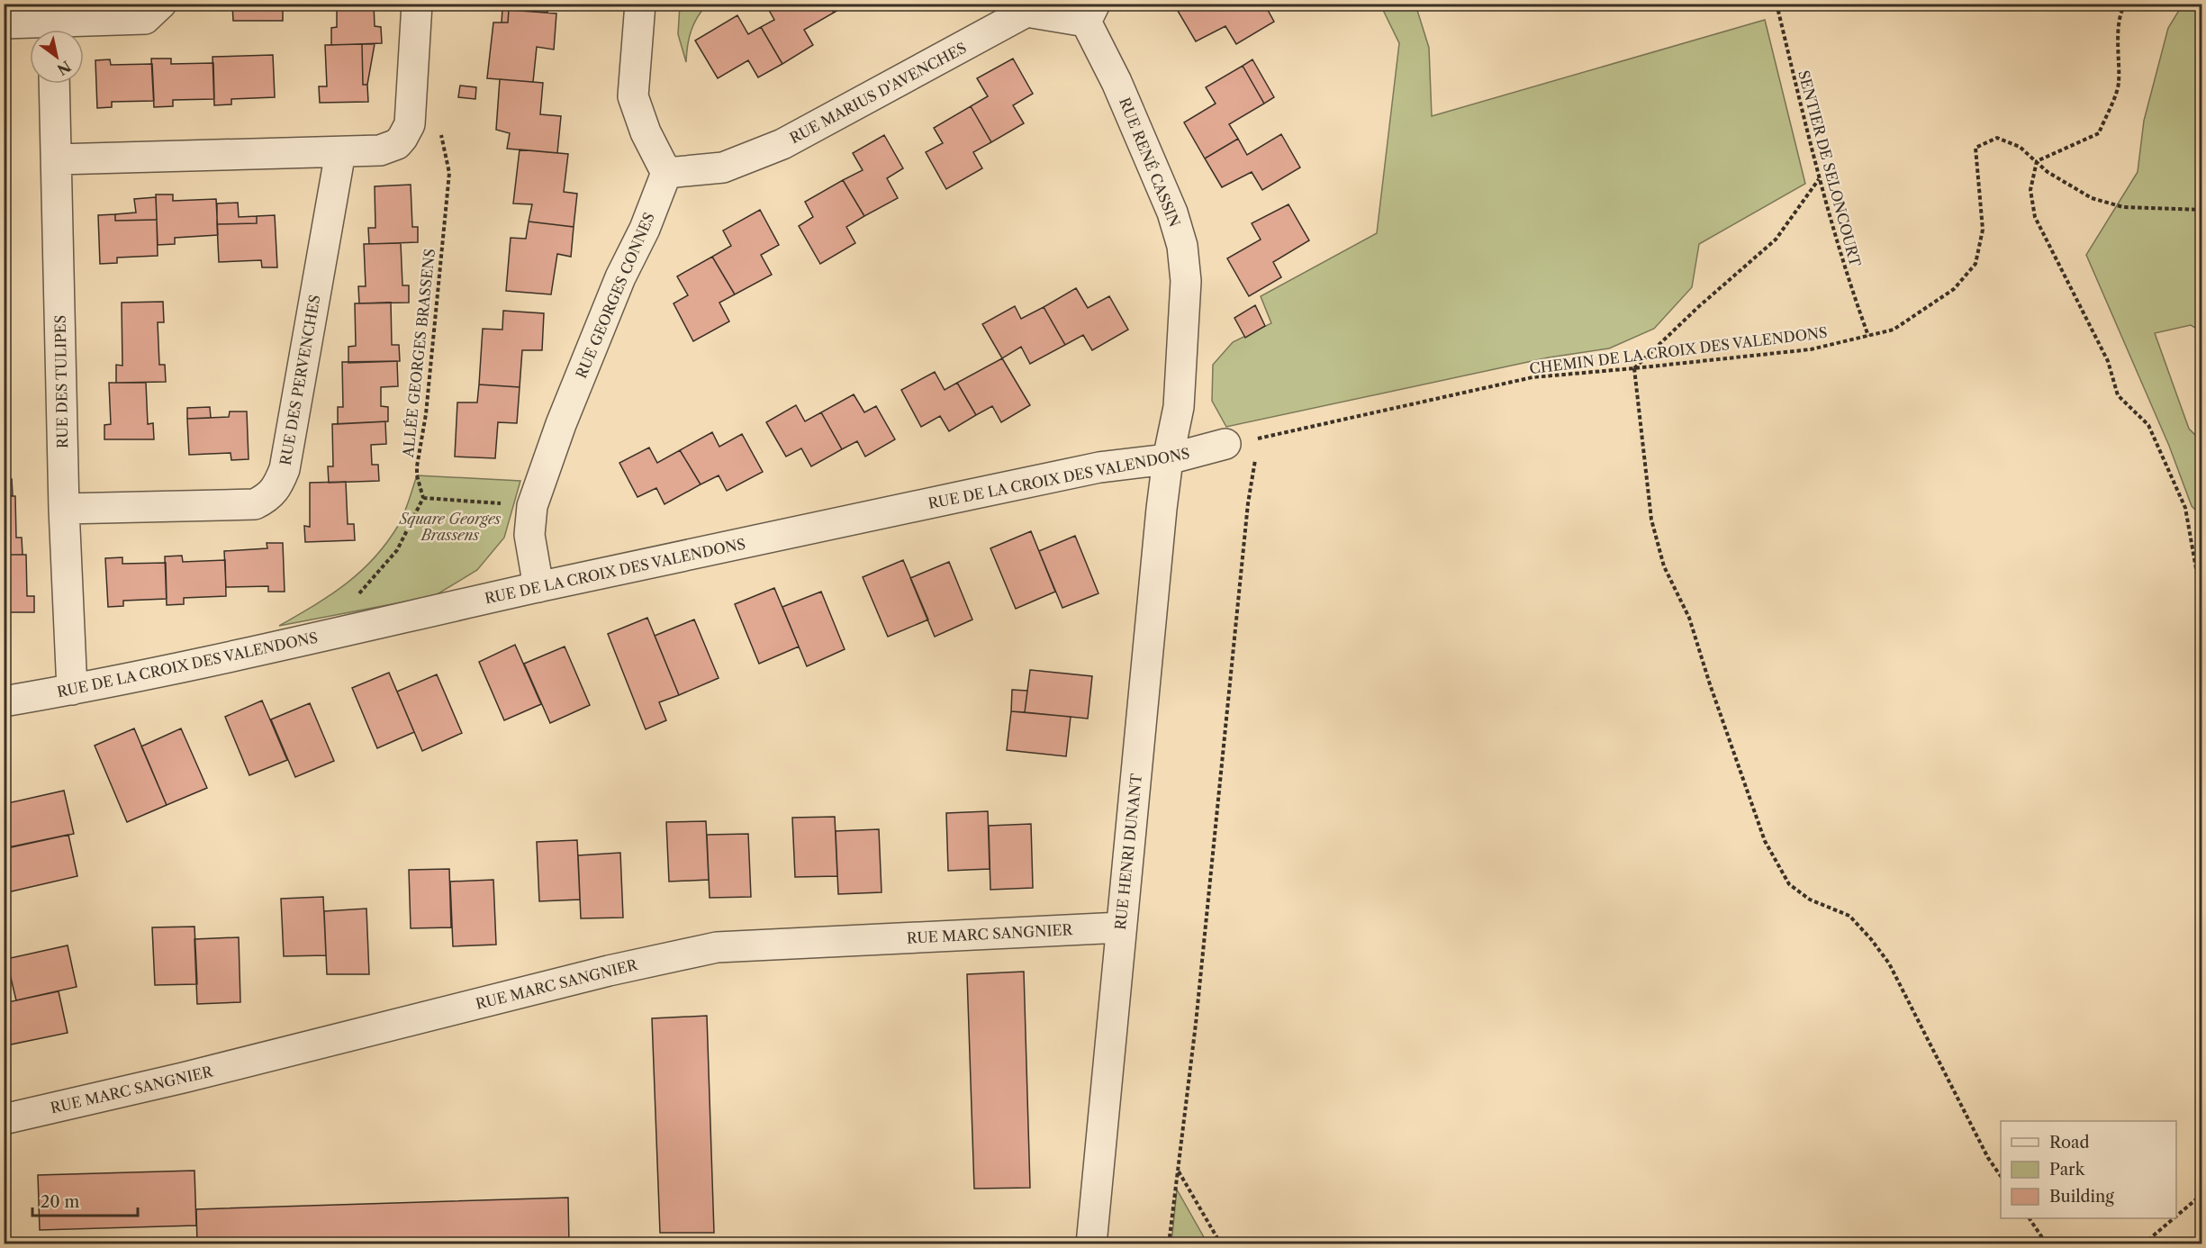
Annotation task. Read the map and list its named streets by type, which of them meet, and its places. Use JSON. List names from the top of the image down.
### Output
{
  "streets": {
    "street": [
      "RUE MARIUS D'AVENCHES",
      "RUE RENÉ CASSIN",
      "RUE GEORGES CONNES",
      "RUE DES PERVENCHES",
      "RUE DES TULIPES",
      "RUE DE LA CROIX DES VALENDONS",
      "RUE HENRI DUNANT",
      "RUE MARC SANGNIER"
    ],
    "path": ["SENTIER DE SELONCOURT", "CHEMIN DE LA CROIX DES VALENDONS", "ALLÉE GEORGES BRASSENS"]
  },
  "crossings": [
    ["RUE MARIUS D'AVENCHES", "RUE RENÉ CASSIN"],
    ["RUE MARIUS D'AVENCHES", "RUE GEORGES CONNES"],
    ["RUE RENÉ CASSIN", "RUE DE LA CROIX DES VALENDONS"],
    ["RUE RENÉ CASSIN", "RUE HENRI DUNANT"],
    ["SENTIER DE SELONCOURT", "CHEMIN DE LA CROIX DES VALENDONS"],
    ["RUE GEORGES CONNES", "RUE DE LA CROIX DES VALENDONS"],
    ["RUE DES PERVENCHES", "RUE DES TULIPES"],
    ["RUE DES TULIPES", "RUE DE LA CROIX DES VALENDONS"],
    ["RUE DE LA CROIX DES VALENDONS", "RUE HENRI DUNANT"],
    ["RUE HENRI DUNANT", "RUE MARC SANGNIER"]
  ],
  "parks": ["Square Georges Brassens"],
  "legend": ["Road", "Park", "Building"],
  "scale_bar": "20 m",
  "north": "bottom right"
}
